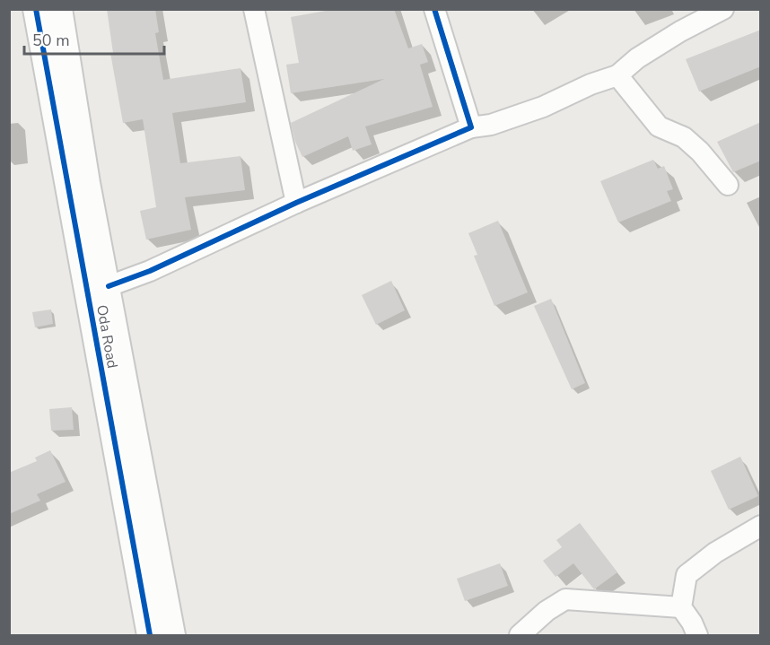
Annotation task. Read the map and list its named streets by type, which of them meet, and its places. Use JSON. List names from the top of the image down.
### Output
{
  "streets": {
    "street": ["Oda Road"]
  },
  "scale_bar": "50 m"
}
